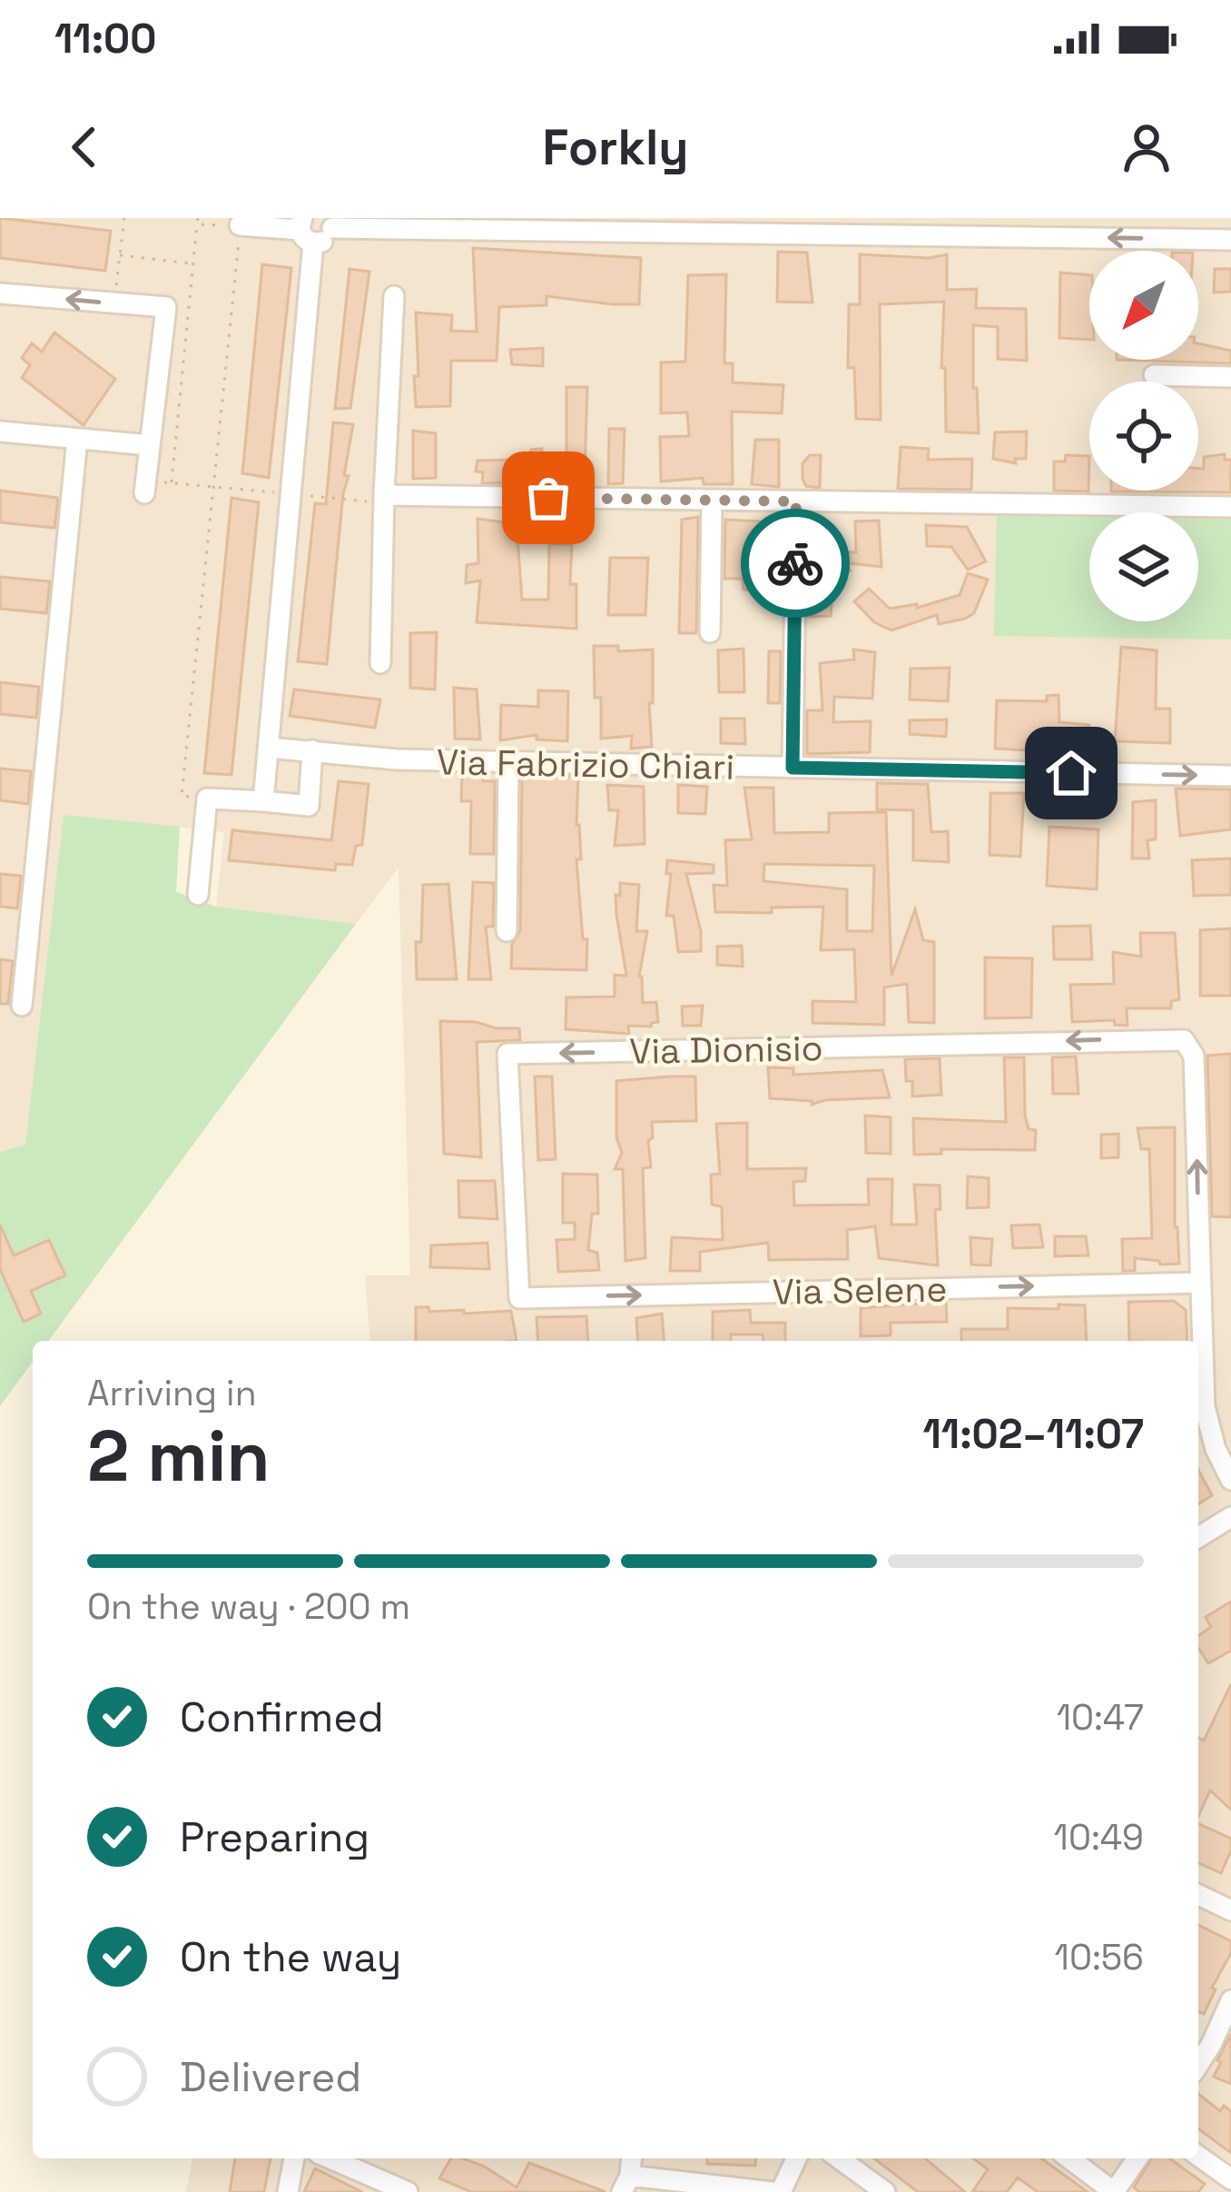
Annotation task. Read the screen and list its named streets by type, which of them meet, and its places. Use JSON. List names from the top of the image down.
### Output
{
  "streets": {
    "street": ["Via Fabrizio Chiari", "Via Dionisio", "Via Selene"]
  },
  "crossings": [
    ["Via Dionisio", "Via Selene"]
  ],
  "one_way": ["Via Fabrizio Chiari", "Via Selene"],
  "north": "bottom left",
  "page": {
    "status": "11:00",
    "header": "Forkly",
    "heading": ["2 min", "Arriving in", "11:02–11:07"],
    "bar": "On the way · 200 m",
    "list": [
      ["Confirmed", "10:47"],
      ["Preparing", "10:49"],
      ["On the way", "10:56"],
      "Delivered"
    ]
  }
}
